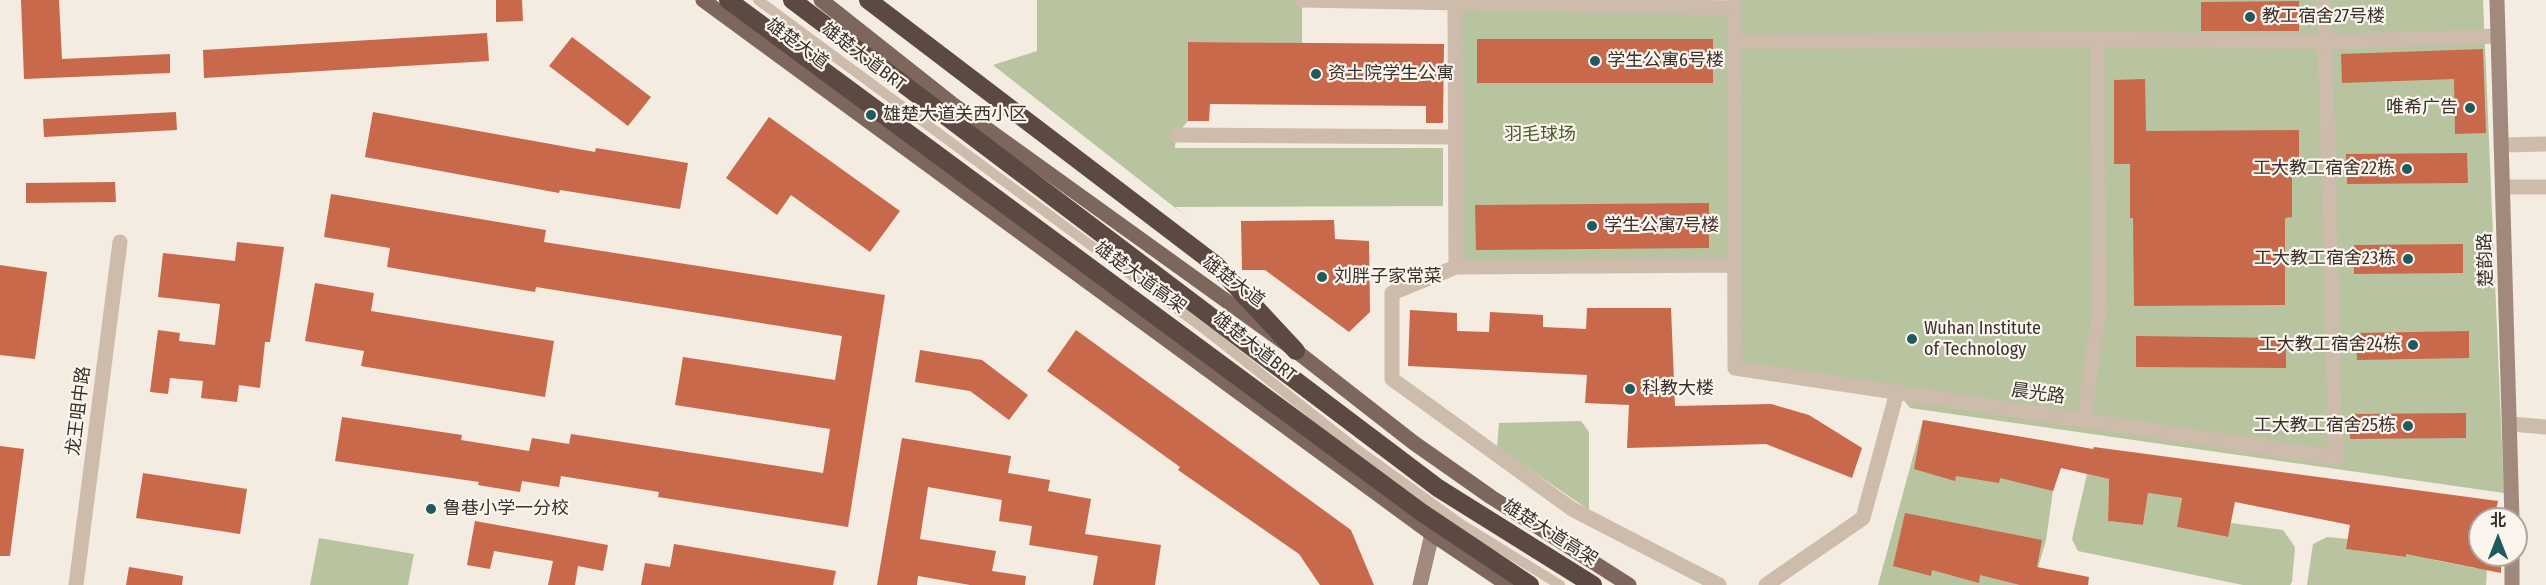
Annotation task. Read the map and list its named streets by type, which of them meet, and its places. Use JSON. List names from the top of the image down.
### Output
{
  "streets": {
    "highway": ["雄楚大道高架"],
    "main road": ["雄楚大道"],
    "street": ["楚韵路", "晨光路", "龙王咀中路"],
    "lane": ["雄楚大道BRT"]
  },
  "parks": ["羽毛球场"],
  "places": [
    "教工宿舍27号楼",
    "学生公寓6号楼",
    "资土院学生公寓",
    "唯希广告",
    "雄楚大道关西小区",
    "工大教工宿舍22栋",
    "学生公寓7号楼",
    "工大教工宿舍23栋",
    "刘胖子家常菜",
    "Wuhan Institute of Technology",
    "工大教工宿舍24栋",
    "科教大楼",
    "工大教工宿舍25栋",
    "鲁巷小学一分校"
  ],
  "north": "top"
}
